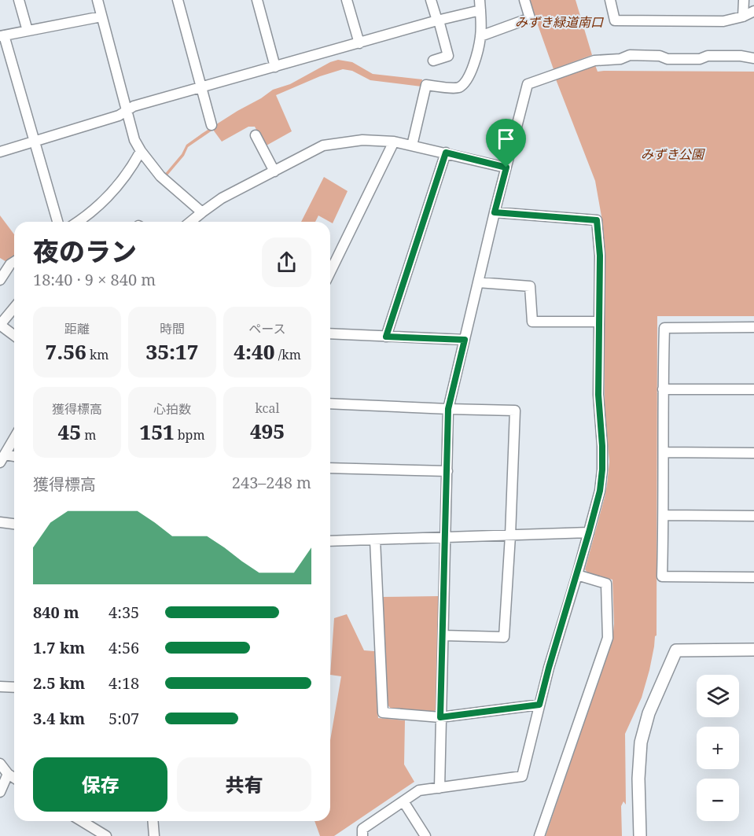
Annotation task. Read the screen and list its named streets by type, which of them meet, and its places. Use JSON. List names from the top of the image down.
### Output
{
  "parks": ["みずき緑道南口", "みずき公園"],
  "page": {
    "heading": ["夜のラン", "18:40 · 9 × 840 m"],
    "stats": [
      ["距離", "7.56 km"],
      ["時間", "35:17"],
      ["ペース", "4:40 /km"],
      ["獲得標高", "45 m"],
      ["心拍数", "151 bpm"],
      ["kcal", "495"]
    ],
    "chart": ["獲得標高", "243–248 m"],
    "list": [
      {
        "name": "840 m",
        "note": "4:35"
      },
      {
        "name": "1.7 km",
        "note": "4:56"
      },
      {
        "name": "2.5 km",
        "note": "4:18"
      },
      {
        "name": "3.4 km",
        "note": "5:07"
      }
    ],
    "map_buttons": ["+", "−"],
    "buttons": ["保存", "共有"]
  }
}
